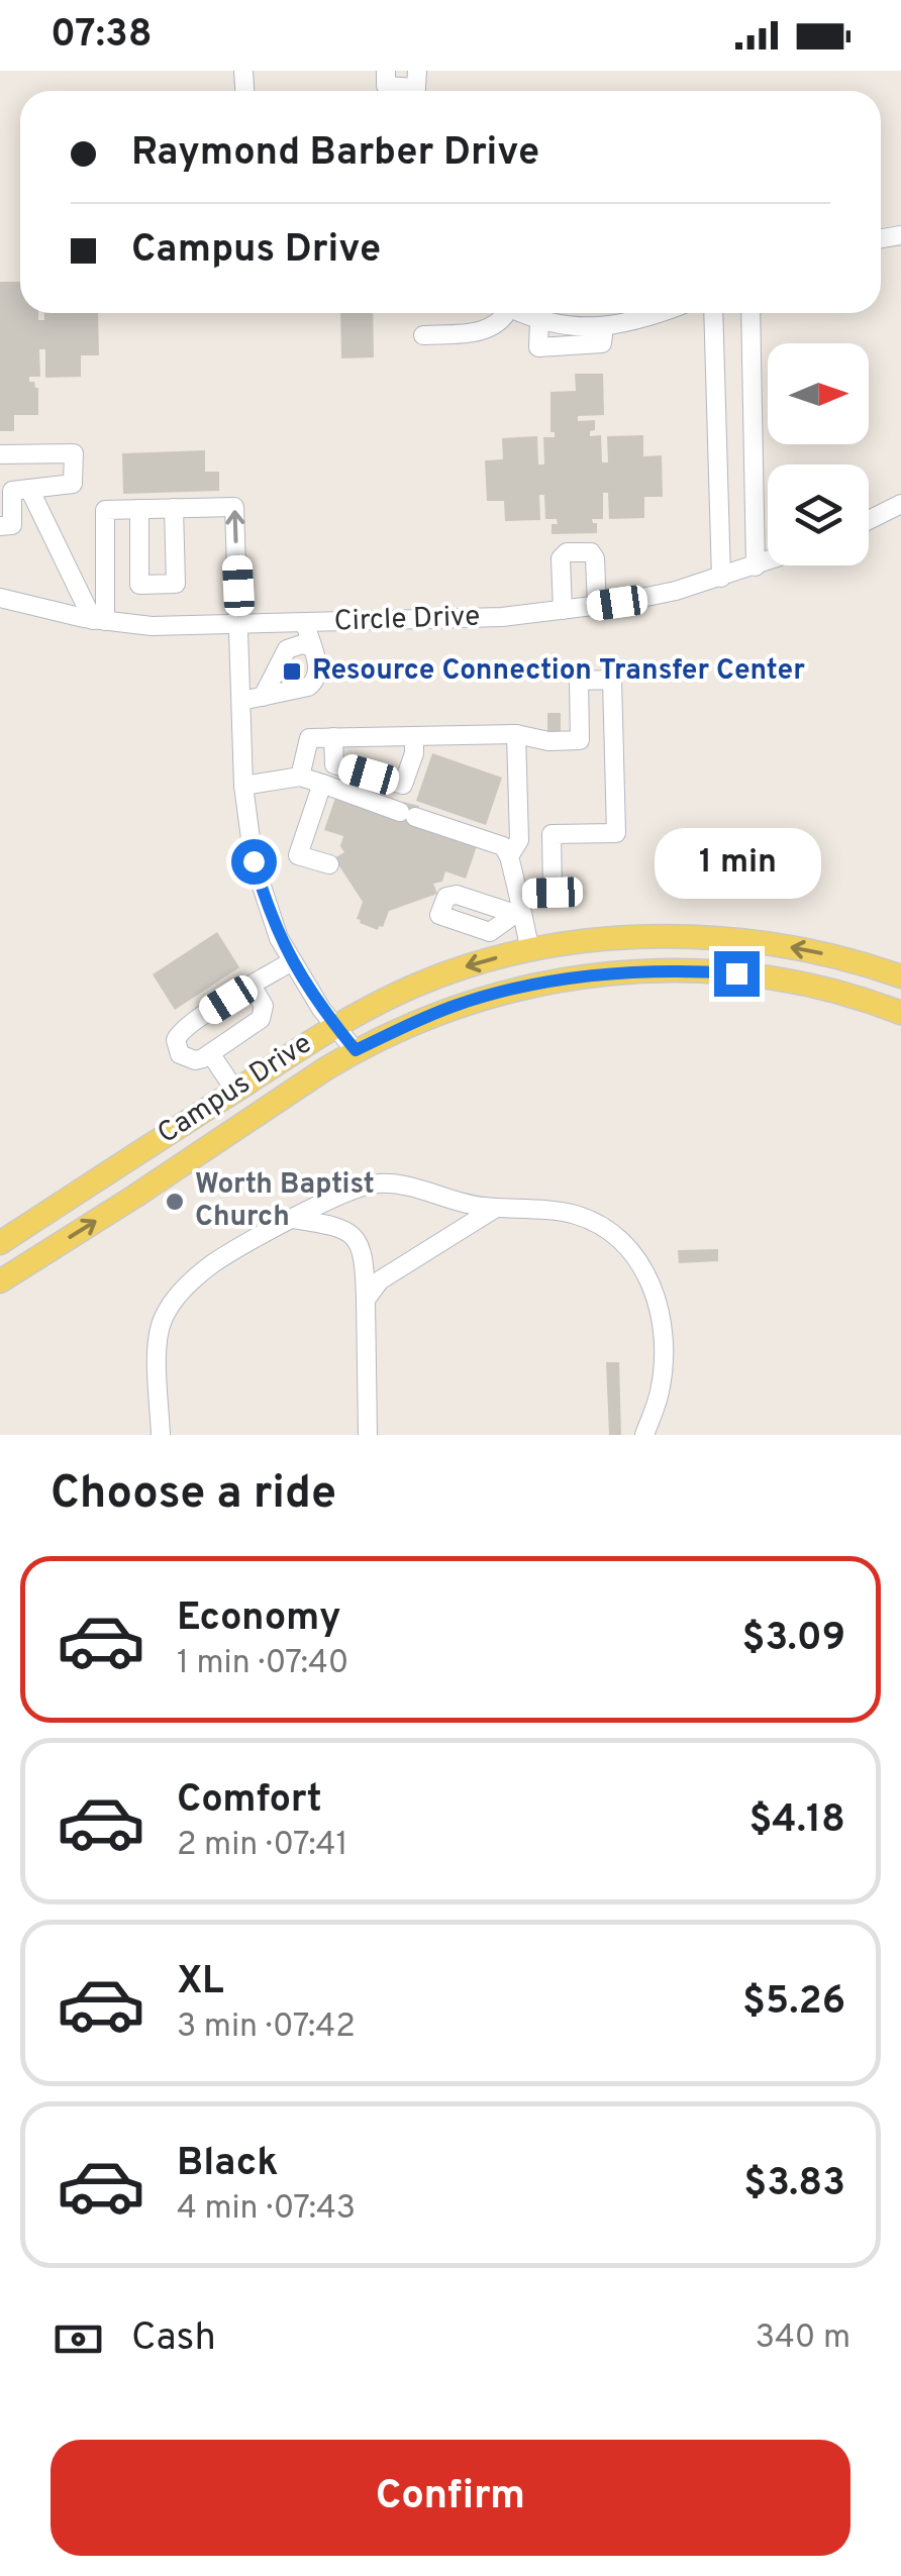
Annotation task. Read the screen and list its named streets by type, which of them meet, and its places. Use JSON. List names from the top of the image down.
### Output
{
  "streets": {
    "main road": ["Campus Drive"],
    "street": ["Circle Drive"]
  },
  "places": {
    "transit": ["Resource Connection Transfer Center"],
    "other": ["Worth Baptist Church"]
  },
  "north": "right",
  "page": {
    "status": "07:38",
    "banner": ["Raymond Barber Drive", "Campus Drive"],
    "bubble": "1 min",
    "heading": "Choose a ride",
    "list": [
      {
        "name": "Economy",
        "note": "1 min · 07:40",
        "value": "$3.09"
      },
      {
        "name": "Comfort",
        "note": "2 min · 07:41",
        "value": "$4.18"
      },
      {
        "name": "XL",
        "note": "3 min · 07:42",
        "value": "$5.26"
      },
      {
        "name": "Black",
        "note": "4 min · 07:43",
        "value": "$3.83"
      }
    ],
    "pay": ["Cash", "340 m"],
    "buttons": "Confirm"
  }
}
